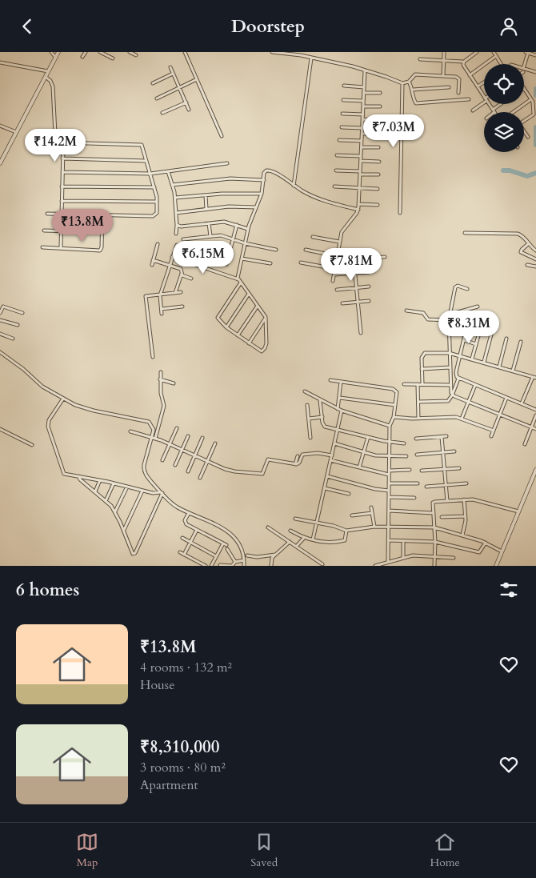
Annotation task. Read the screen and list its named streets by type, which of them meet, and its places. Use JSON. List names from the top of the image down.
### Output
{
  "page": {
    "header": "Doorstep",
    "price": [
      "₹7.03M",
      "₹14.2M",
      "₹13.8M",
      "₹6.15M",
      "₹7.81M",
      "₹8.31M"
    ],
    "heading": "6 homes",
    "list": [
      {
        "name": "₹13.8M",
        "note": "4 rooms · 132 m² · House"
      },
      {
        "name": "₹8,310,000",
        "note": "3 rooms · 80 m² · Apartment"
      }
    ],
    "tabs": ["Map", "Saved", "Home"]
  }
}
